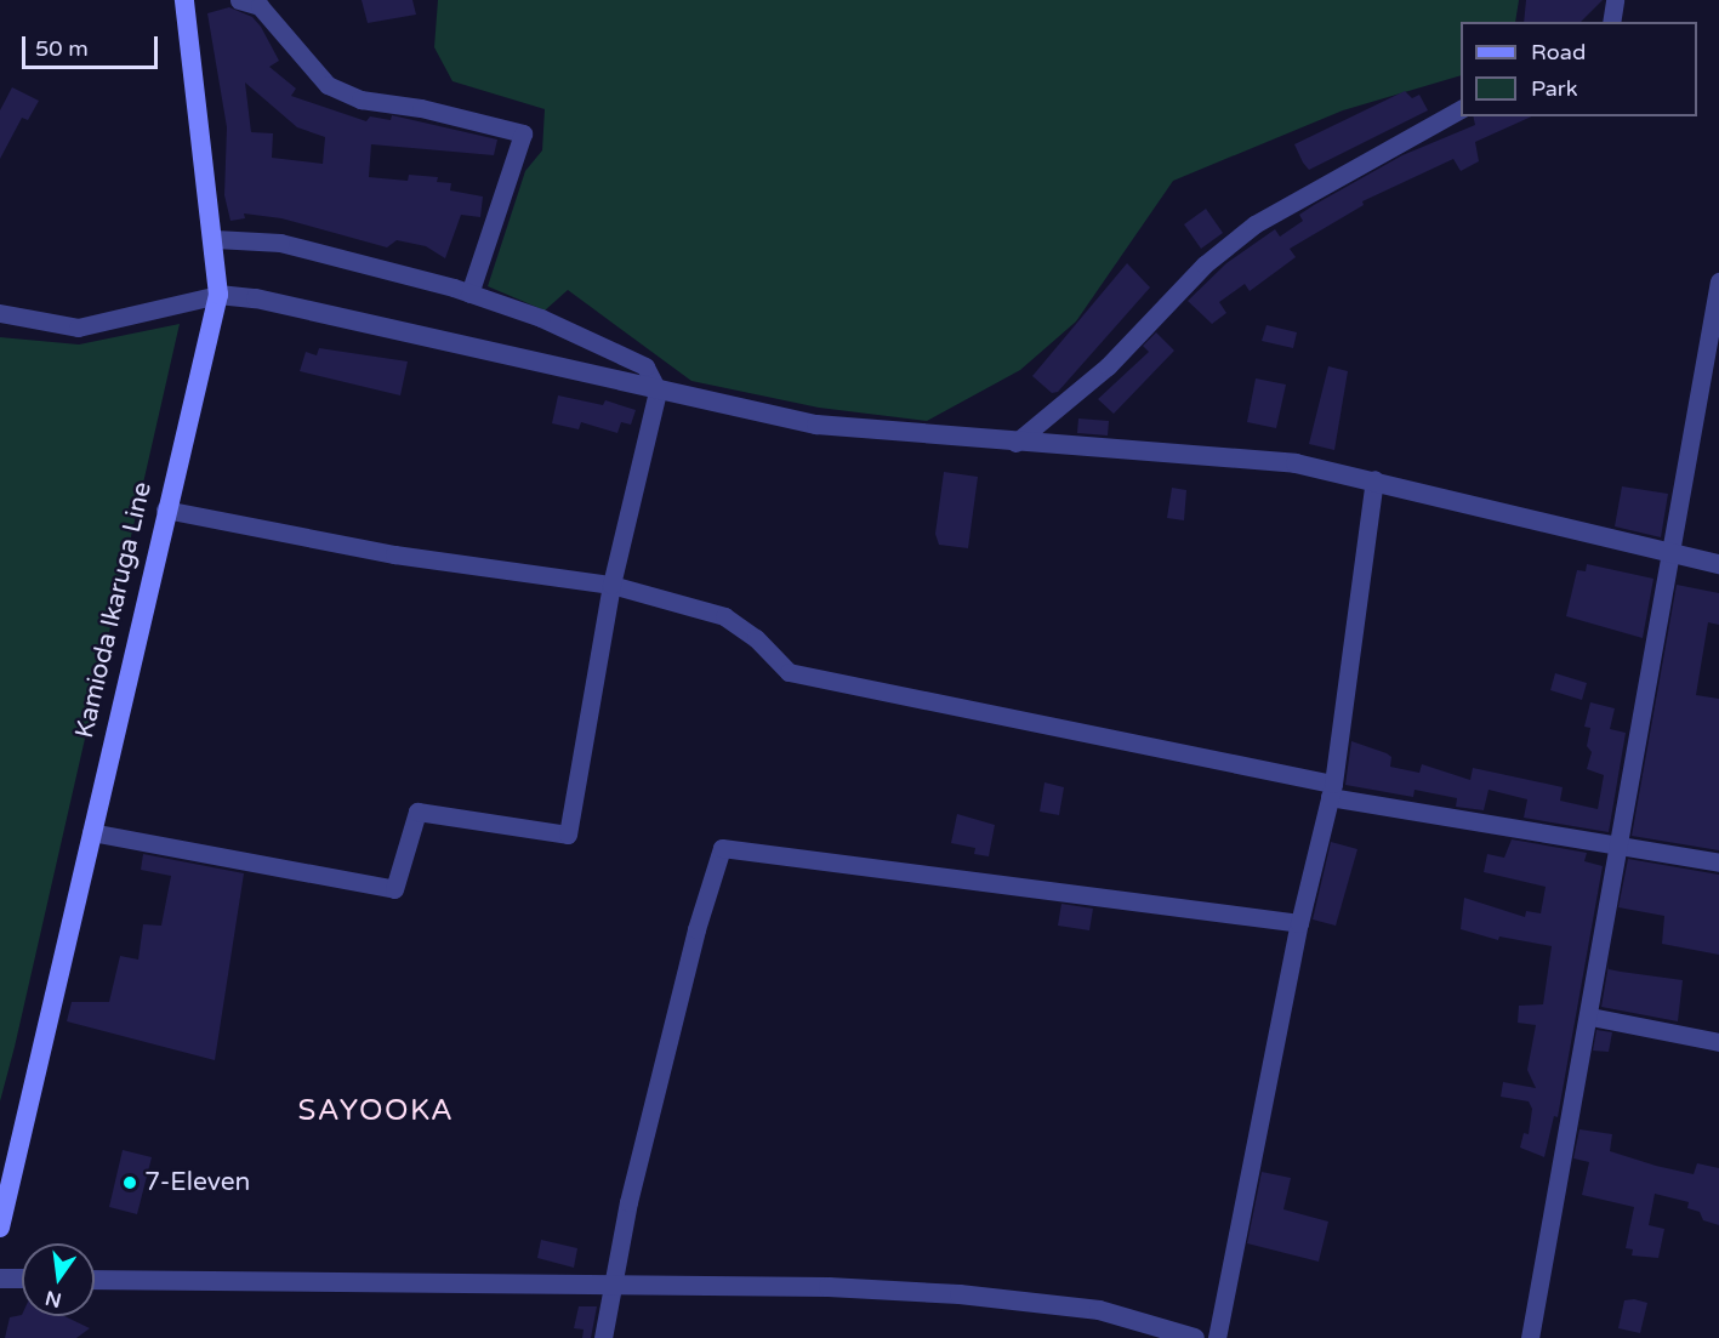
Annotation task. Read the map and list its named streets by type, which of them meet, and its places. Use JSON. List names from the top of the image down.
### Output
{
  "streets": {
    "main road": ["Kamioda Ikaruga Line"]
  },
  "districts": ["SAYOOKA"],
  "places": ["7-Eleven"],
  "legend": ["Road", "Park"],
  "scale_bar": "50 m",
  "north": "bottom"
}
